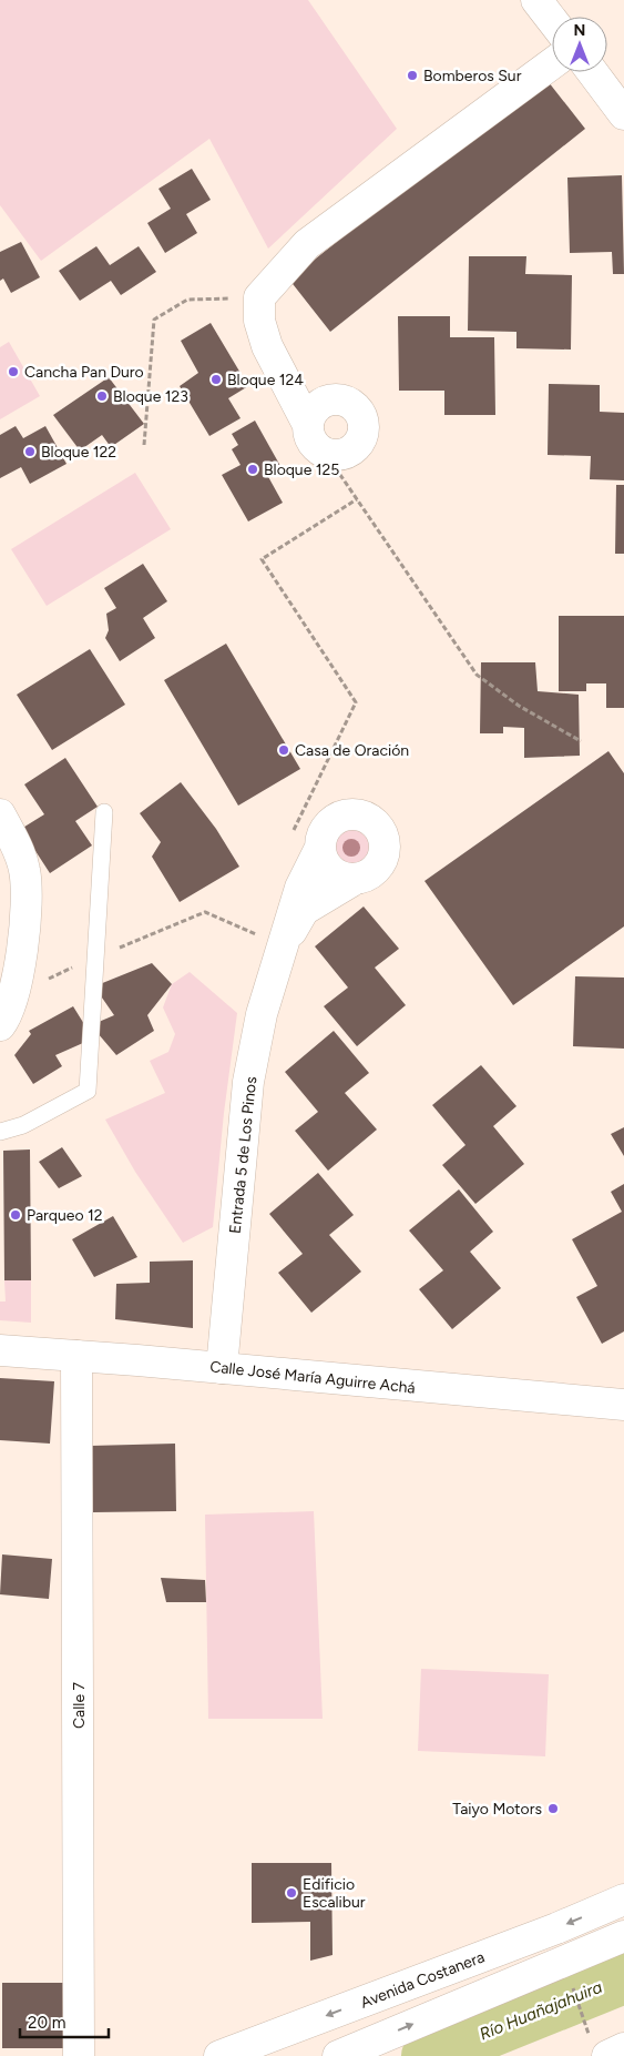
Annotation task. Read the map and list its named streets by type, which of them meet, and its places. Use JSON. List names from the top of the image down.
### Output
{
  "streets": {
    "street": [
      "Entrada 5 de Los Pinos",
      "Calle José María Aguirre Achá",
      "Calle 7",
      "Avenida Costanera"
    ]
  },
  "crossings": [
    ["Entrada 5 de Los Pinos", "Calle José María Aguirre Achá"],
    ["Calle José María Aguirre Achá", "Calle 7"]
  ],
  "water": ["Río Huañajahuira"],
  "places": [
    "Bomberos Sur",
    "Cancha Pan Duro",
    "Bloque 124",
    "Bloque 123",
    "Bloque 122",
    "Bloque 125",
    "Casa de Oración",
    "Parqueo 12",
    "Taiyo Motors",
    "Edificio Escalibur"
  ],
  "scale_bar": "20 m",
  "north": "top"
}
